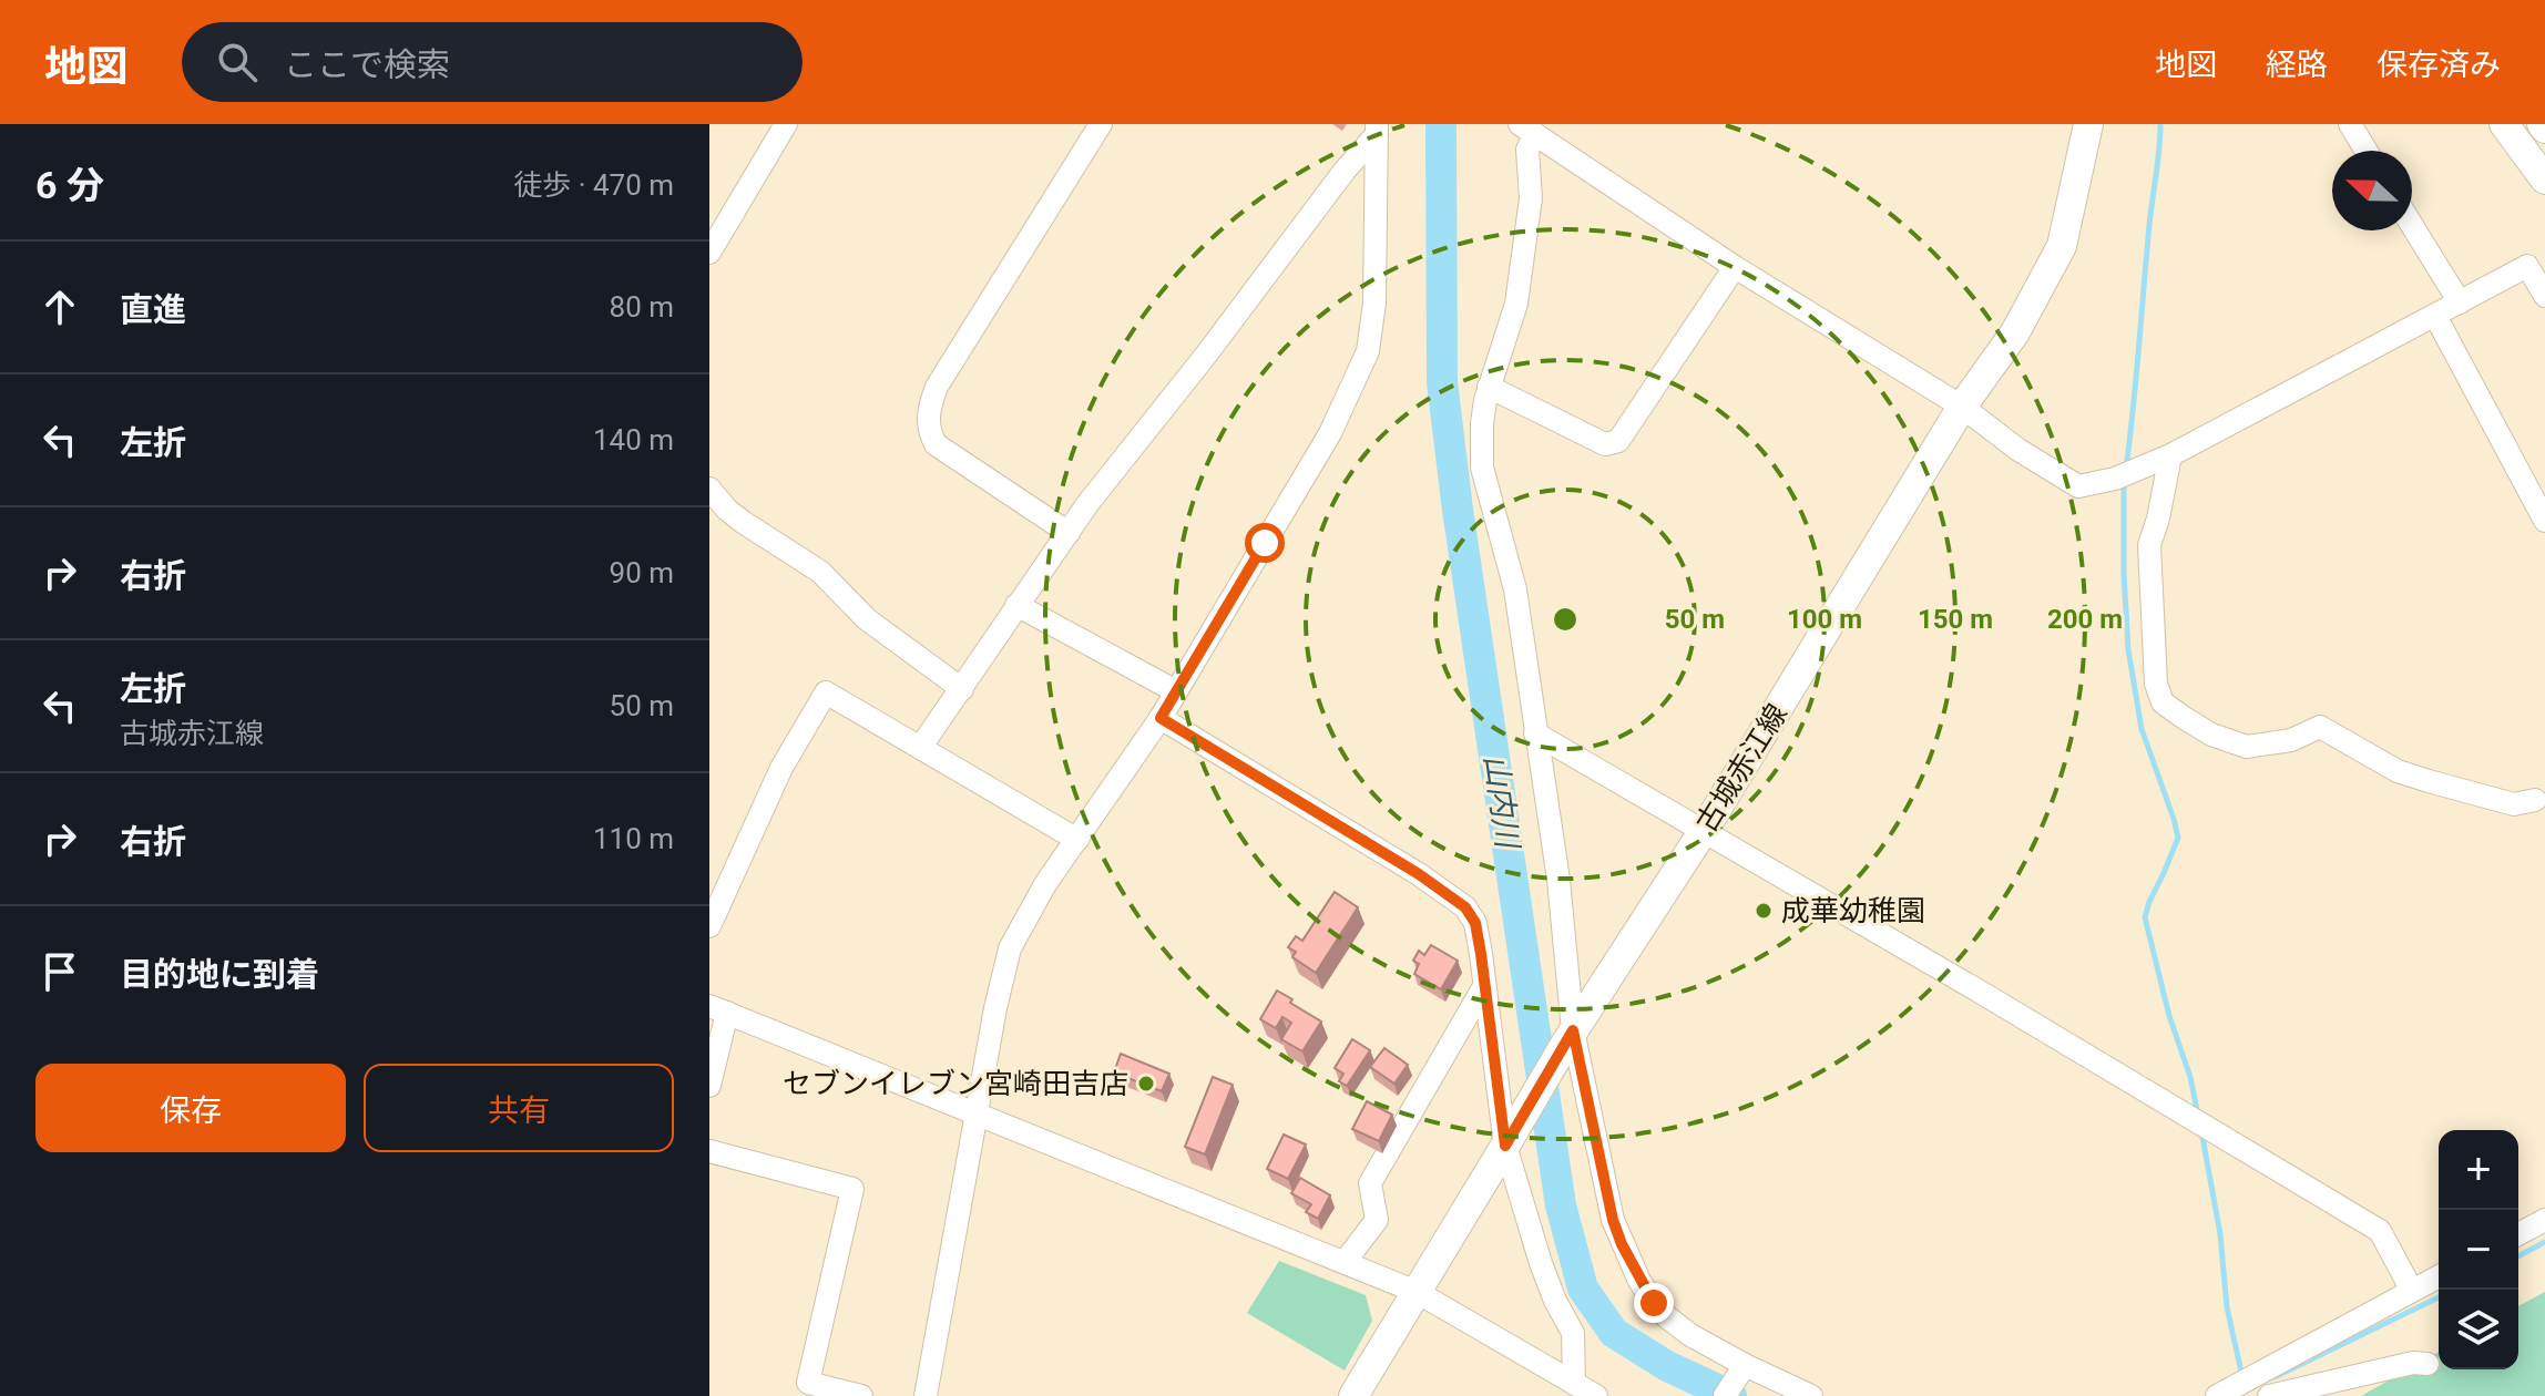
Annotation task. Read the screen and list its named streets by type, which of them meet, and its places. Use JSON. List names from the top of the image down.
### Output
{
  "streets": {
    "main road": ["古城赤江線"]
  },
  "water": ["山内川"],
  "places": ["成華幼稚園", "セブンイレブン宮崎田吉店"],
  "north": "left",
  "page": {
    "header": "地図",
    "search": "ここで検索",
    "nav": ["地図", "経路", "保存済み"],
    "heading": ["6 分", "徒歩 · 470 m"],
    "list": [
      ["直進", "80 m"],
      ["左折", "140 m"],
      ["右折", "90 m"],
      ["左折", "古城赤江線", "50 m"],
      ["右折", "110 m"],
      "目的地に到着"
    ],
    "buttons": ["保存", "共有"],
    "map_buttons": ["+", "−"]
  },
  "rings": [
    "50 m",
    "100 m",
    "150 m",
    "200 m"
  ]
}
